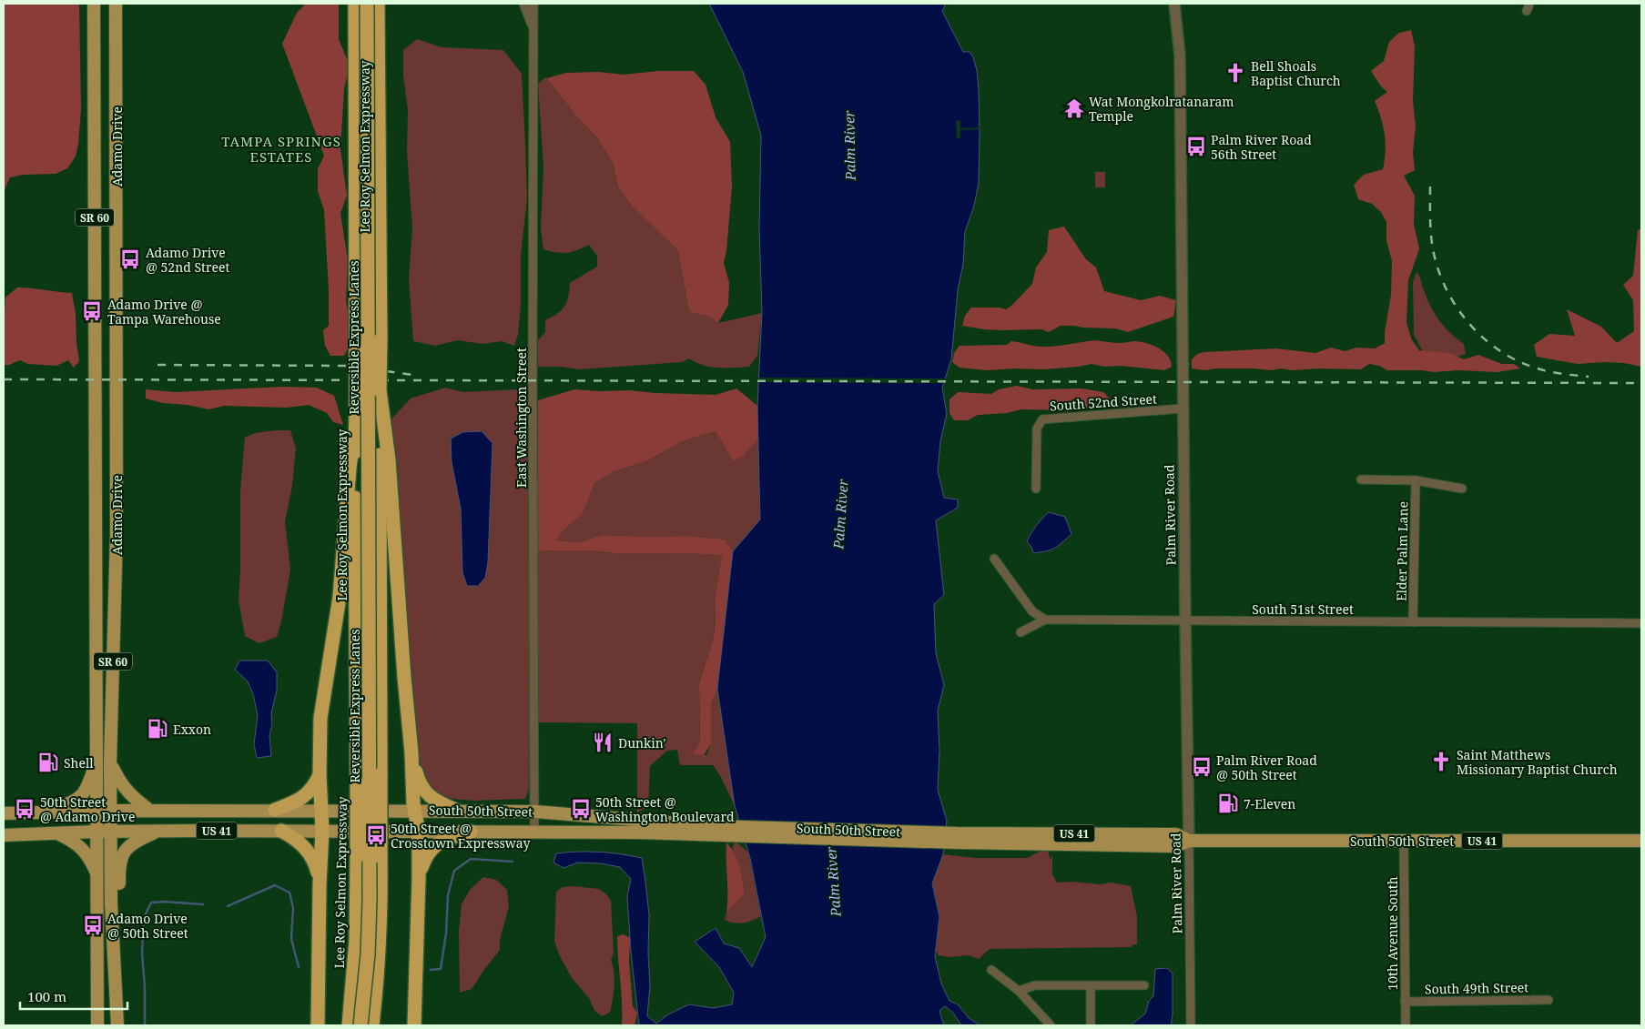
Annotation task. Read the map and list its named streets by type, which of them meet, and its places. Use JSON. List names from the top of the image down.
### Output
{
  "streets": {
    "highway": ["Lee Roy Selmon Expressway", "Reversible Express Lanes"],
    "main road": [
      "Adamo Drive",
      "SR 60",
      "South 50th Street",
      "US 41"
    ],
    "street": [
      "South 52nd Street",
      "East Washington Street",
      "Palm River Road",
      "Elder Palm Lane",
      "South 51st Street",
      "10th Avenue South",
      "South 49th Street"
    ]
  },
  "crossings": [
    ["Adamo Drive", "South 50th Street"],
    ["Adamo Drive", "US 41"],
    ["South 52nd Street", "Palm River Road"],
    ["East Washington Street", "South 50th Street"],
    ["Palm River Road", "South 51st Street"],
    ["Palm River Road", "South 50th Street"],
    ["Elder Palm Lane", "South 51st Street"],
    ["South 50th Street", "US 41"],
    ["South 50th Street", "10th Avenue South"],
    ["10th Avenue South", "South 49th Street"]
  ],
  "districts": ["TAMPA SPRINGS ESTATES"],
  "water": ["Palm River"],
  "places": {
    "church": ["Bell Shoals Baptist Church", "Saint Matthews Missionary Baptist Church"],
    "temple": ["Wat Mongkolratanaram Temple"],
    "bus stop": [
      "Palm River Road 56th Street",
      "Adamo Drive @ 52nd Street",
      "Adamo Drive @ Tampa Warehouse",
      "Palm River Road @ 50th Street",
      "50th Street @ Adamo Drive",
      "50th Street @ Washington Boulevard",
      "50th Street @ Crosstown Expressway",
      "Adamo Drive @ 50th Street"
    ],
    "fuel station": ["Exxon", "Shell", "7-Eleven"],
    "restaurant": ["Dunkin'"]
  },
  "scale_bar": "100 m"
}
